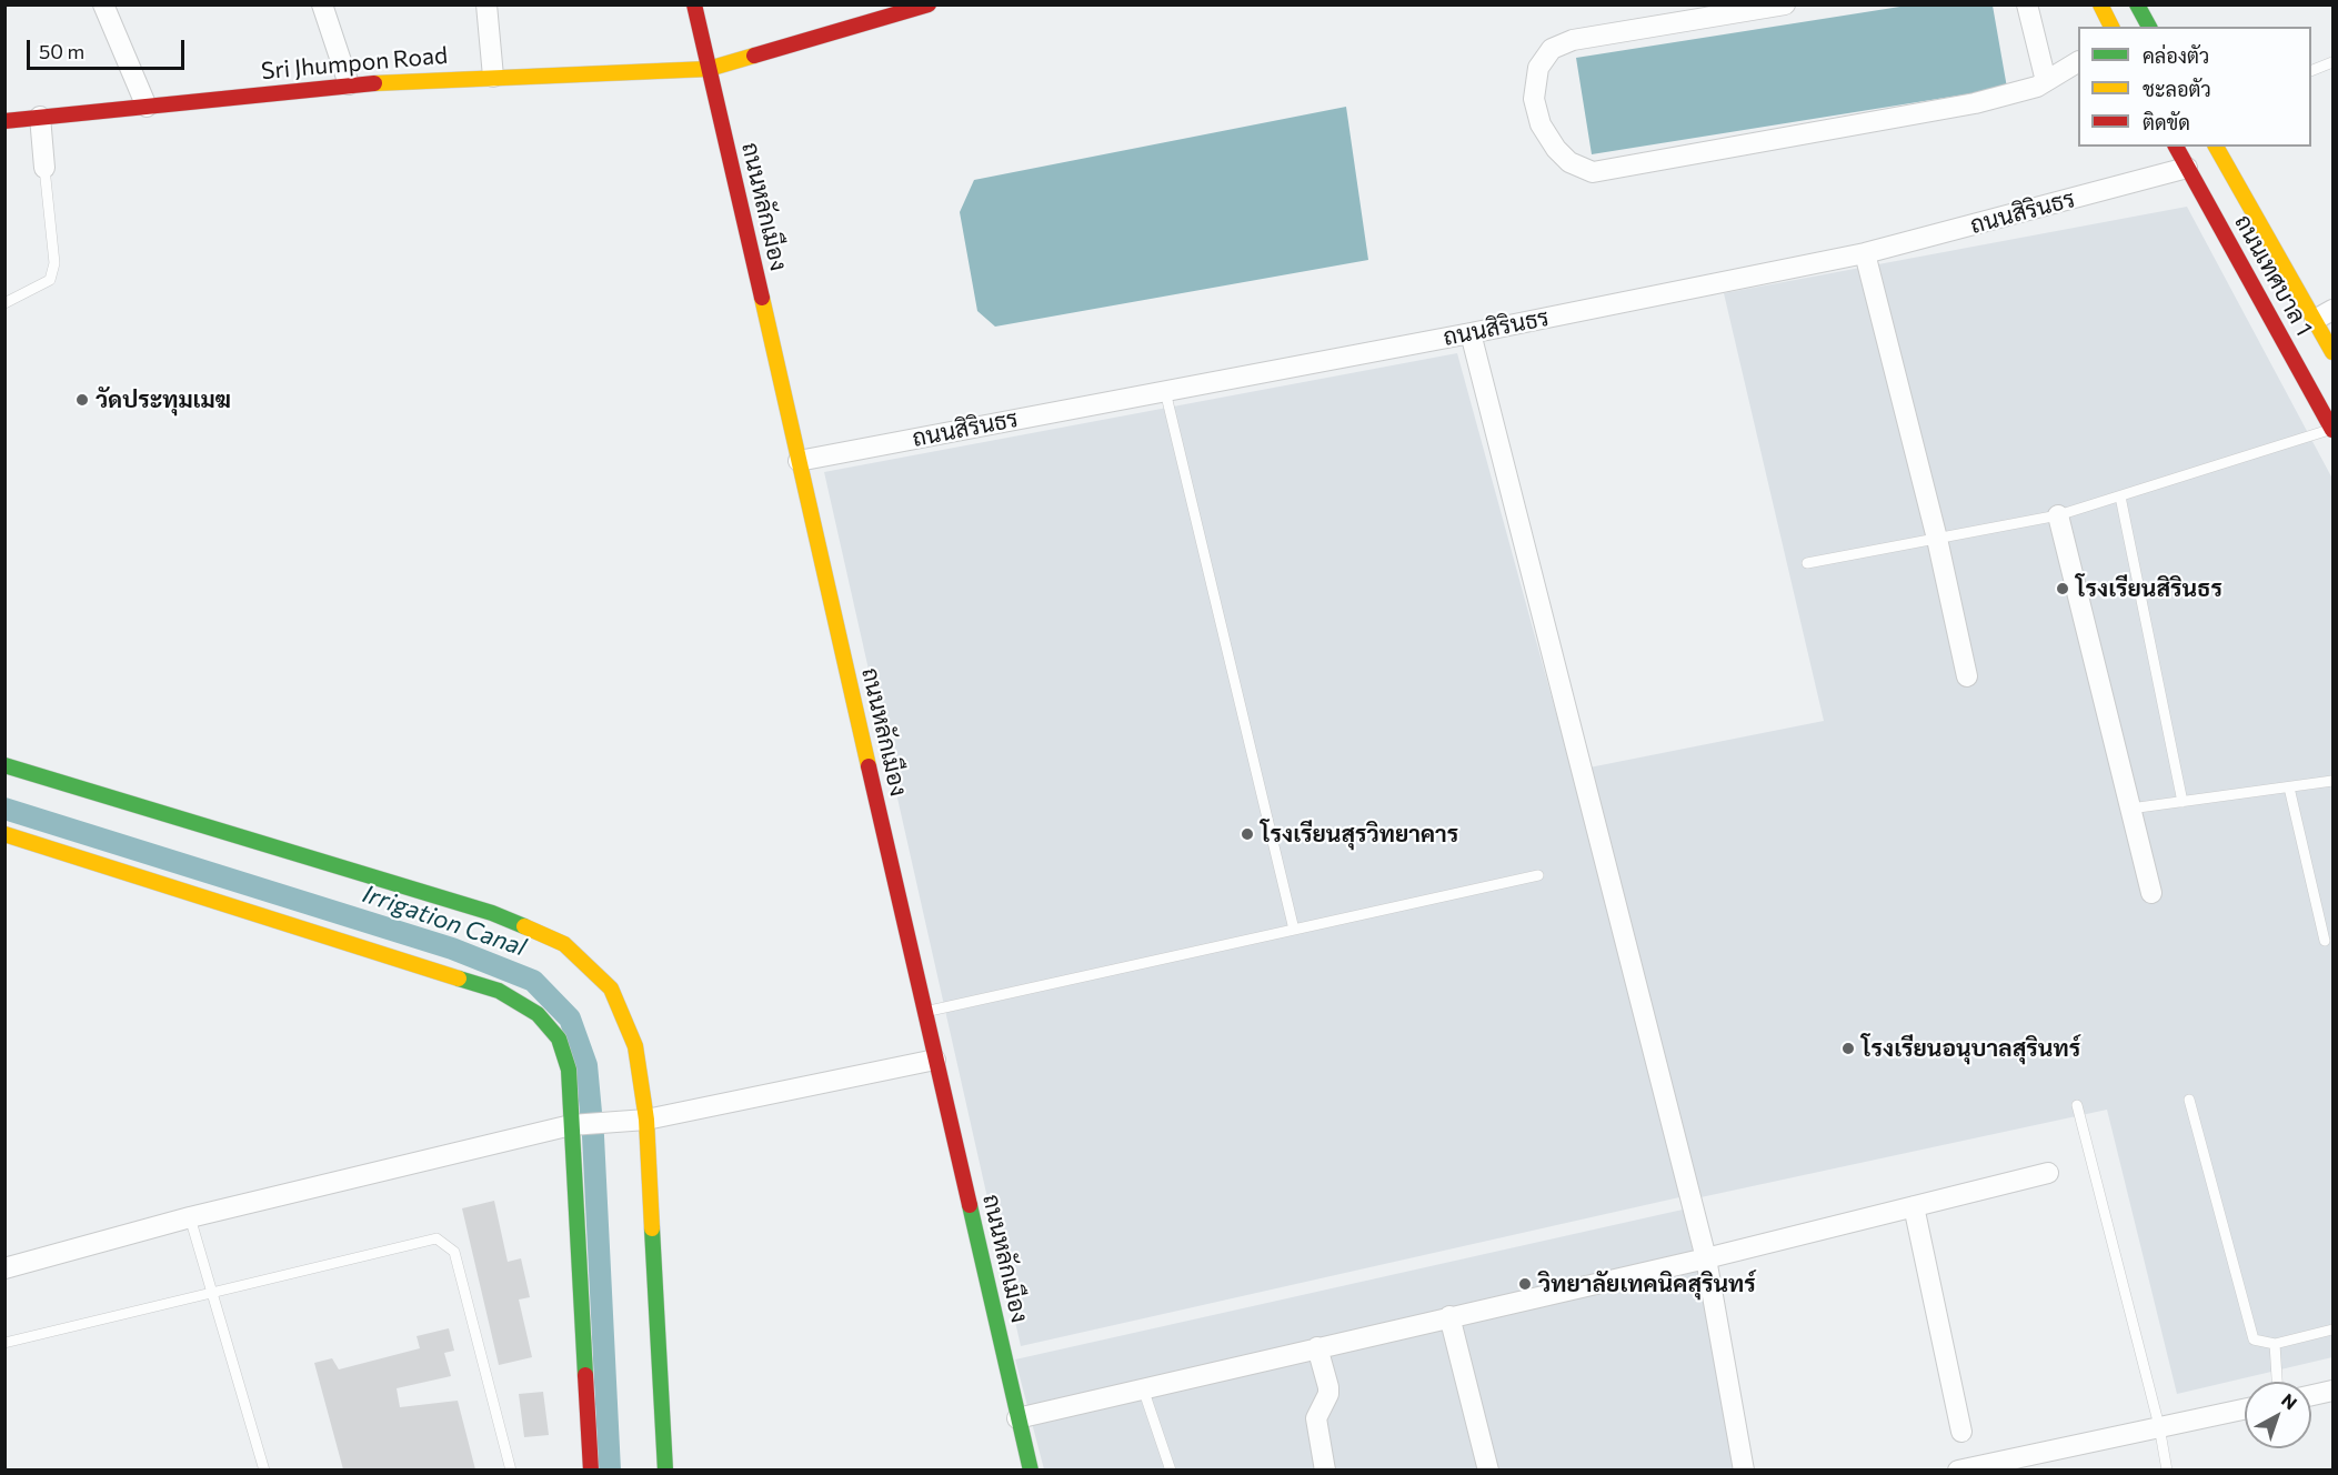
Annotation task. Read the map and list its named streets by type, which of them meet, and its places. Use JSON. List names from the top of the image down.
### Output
{
  "streets": {
    "street": [
      "Sri Jhumpon Road",
      "ถนนหลักเมือง",
      "ถนนสิรินธร",
      "ถนนเทศบาล 1"
    ]
  },
  "crossings": [
    ["Sri Jhumpon Road", "ถนนหลักเมือง"],
    ["ถนนหลักเมือง", "ถนนสิรินธร"],
    ["ถนนสิรินธร", "ถนนเทศบาล 1"]
  ],
  "water": ["Irrigation Canal"],
  "places": [
    "วัดประทุมเมฆ",
    "โรงเรียนสิรินธร",
    "โรงเรียนสุรวิทยาคาร",
    "โรงเรียนอนุบาลสุรินทร์",
    "วิทยาลัยเทคนิคสุรินทร์"
  ],
  "legend": ["คล่องตัว", "ชะลอตัว", "ติดขัด"],
  "scale_bar": "50 m",
  "north": "top right"
}
